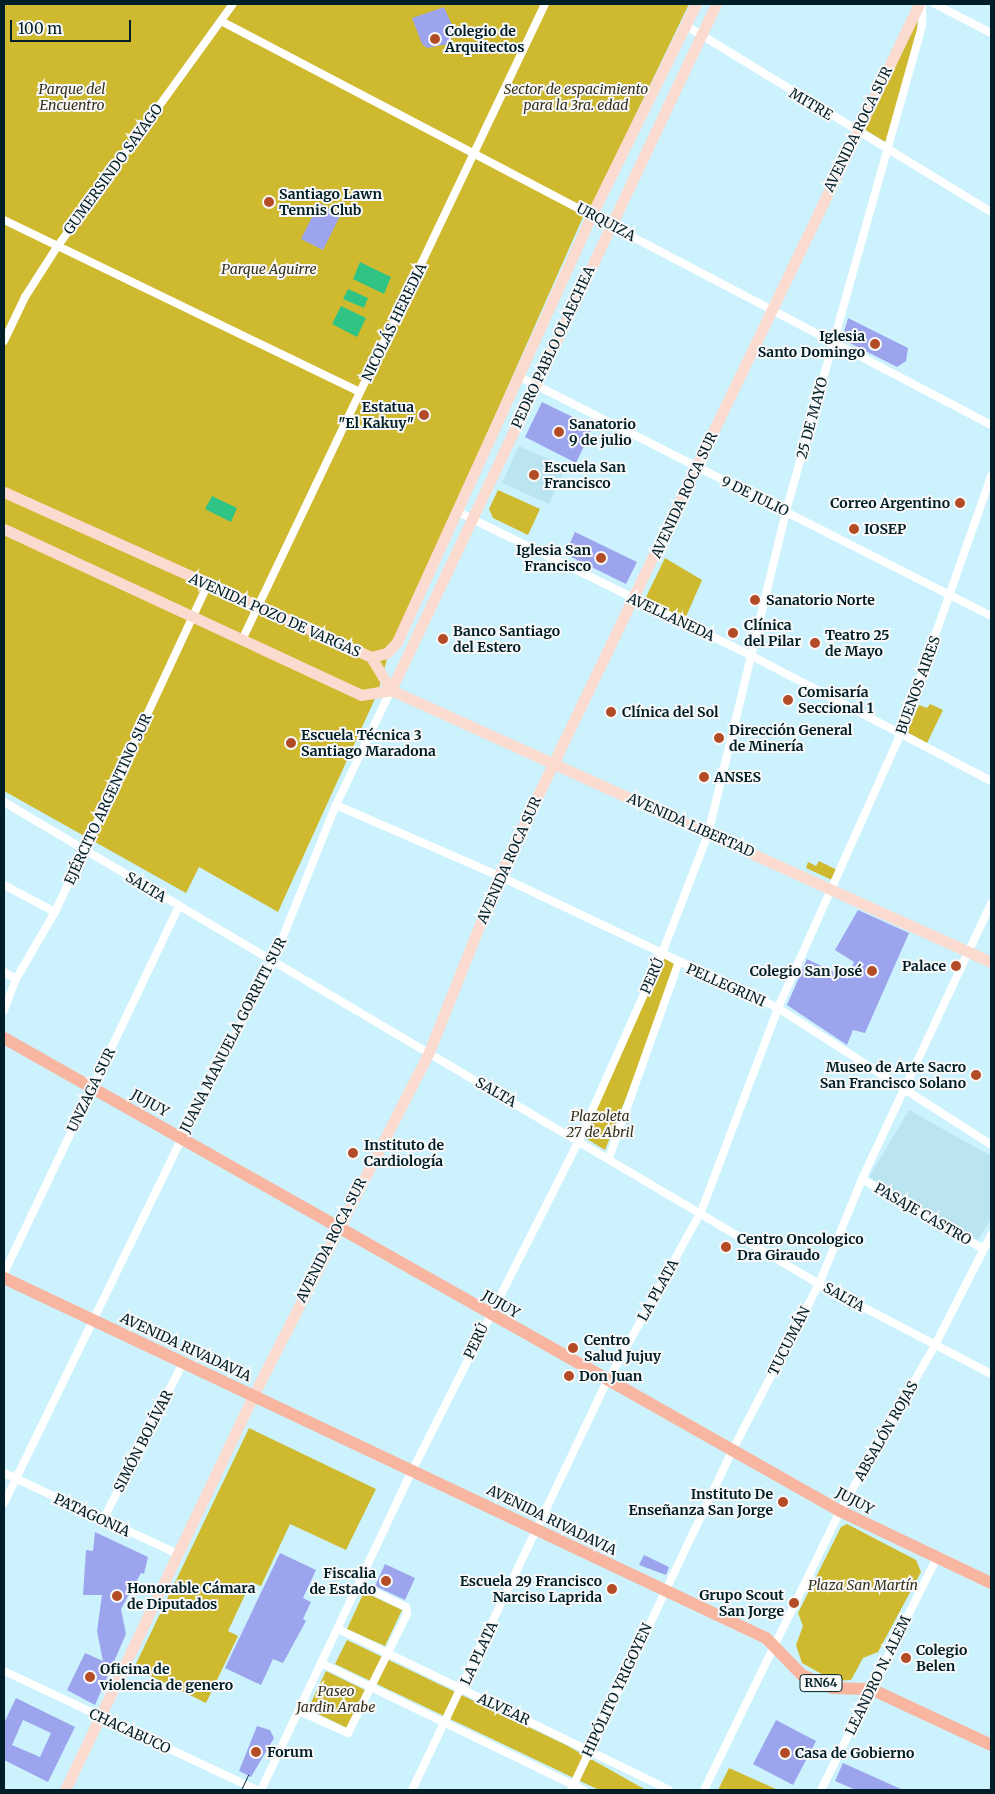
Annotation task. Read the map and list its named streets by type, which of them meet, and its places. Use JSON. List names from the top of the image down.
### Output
{
  "streets": {
    "main road": ["JUJUY", "AVENIDA RIVADAVIA", "RN64"],
    "street": [
      "MITRE",
      "AVENIDA ROCA SUR",
      "GUMERSINDO SAYAGO",
      "URQUIZA",
      "NICOLÁS HEREDIA",
      "PEDRO PABLO OLAECHEA",
      "25 DE MAYO",
      "9 DE JULIO",
      "AVENIDA POZO DE VARGAS",
      "AVELLANEDA",
      "BUENOS AIRES",
      "EJÉRCITO ARGENTINO SUR",
      "AVENIDA LIBERTAD",
      "SALTA",
      "PERÚ",
      "PELLEGRINI",
      "JUANA MANUELA GORRITI SUR",
      "UNZAGA SUR",
      "PASAJE CASTRO",
      "LA PLATA",
      "TUCUMÁN",
      "ABSALÓN ROJAS",
      "SIMÓN BOLÍVAR",
      "PATAGONIA",
      "LEANDRO N. ALEM",
      "HIPÓLITO YRIGOYEN",
      "ALVEAR",
      "CHACABUCO"
    ]
  },
  "crossings": [
    ["MITRE", "AVENIDA ROCA SUR"],
    ["MITRE", "PEDRO PABLO OLAECHEA"],
    ["MITRE", "25 DE MAYO"],
    ["AVENIDA ROCA SUR", "URQUIZA"],
    ["AVENIDA ROCA SUR", "25 DE MAYO"],
    ["AVENIDA ROCA SUR", "9 DE JULIO"],
    ["AVENIDA ROCA SUR", "AVELLANEDA"],
    ["AVENIDA ROCA SUR", "AVENIDA LIBERTAD"],
    ["AVENIDA ROCA SUR", "SALTA"],
    ["AVENIDA ROCA SUR", "PELLEGRINI"],
    ["AVENIDA ROCA SUR", "JUJUY"],
    ["AVENIDA ROCA SUR", "AVENIDA RIVADAVIA"],
    ["AVENIDA ROCA SUR", "PATAGONIA"],
    ["AVENIDA ROCA SUR", "CHACABUCO"],
    ["GUMERSINDO SAYAGO", "URQUIZA"],
    ["URQUIZA", "NICOLÁS HEREDIA"],
    ["URQUIZA", "PEDRO PABLO OLAECHEA"],
    ["URQUIZA", "25 DE MAYO"],
    ["NICOLÁS HEREDIA", "AVENIDA POZO DE VARGAS"],
    ["PEDRO PABLO OLAECHEA", "9 DE JULIO"],
    ["PEDRO PABLO OLAECHEA", "AVENIDA POZO DE VARGAS"],
    ["PEDRO PABLO OLAECHEA", "AVELLANEDA"],
    ["PEDRO PABLO OLAECHEA", "AVENIDA LIBERTAD"],
    ["PEDRO PABLO OLAECHEA", "JUANA MANUELA GORRITI SUR"],
    ["25 DE MAYO", "9 DE JULIO"],
    ["25 DE MAYO", "AVELLANEDA"],
    ["25 DE MAYO", "AVENIDA LIBERTAD"],
    ["25 DE MAYO", "PERÚ"],
    ["9 DE JULIO", "BUENOS AIRES"],
    ["AVENIDA POZO DE VARGAS", "EJÉRCITO ARGENTINO SUR"],
    ["AVENIDA POZO DE VARGAS", "AVENIDA LIBERTAD"],
    ["AVENIDA POZO DE VARGAS", "JUANA MANUELA GORRITI SUR"],
    ["AVELLANEDA", "BUENOS AIRES"],
    ["BUENOS AIRES", "AVENIDA LIBERTAD"],
    ["BUENOS AIRES", "LA PLATA"],
    ["EJÉRCITO ARGENTINO SUR", "SALTA"],
    ["AVENIDA LIBERTAD", "PERÚ"],
    ["AVENIDA LIBERTAD", "JUANA MANUELA GORRITI SUR"],
    ["AVENIDA LIBERTAD", "LA PLATA"],
    ["AVENIDA LIBERTAD", "TUCUMÁN"],
    ["SALTA", "PERÚ"],
    ["SALTA", "JUANA MANUELA GORRITI SUR"],
    ["SALTA", "UNZAGA SUR"],
    ["SALTA", "LA PLATA"],
    ["SALTA", "TUCUMÁN"],
    ["SALTA", "ABSALÓN ROJAS"],
    ["PERÚ", "PELLEGRINI"],
    ["PERÚ", "JUJUY"],
    ["PERÚ", "AVENIDA RIVADAVIA"],
    ["PERÚ", "ALVEAR"],
    ["PELLEGRINI", "JUANA MANUELA GORRITI SUR"],
    ["PELLEGRINI", "LA PLATA"],
    ["PELLEGRINI", "TUCUMÁN"],
    ["JUANA MANUELA GORRITI SUR", "JUJUY"],
    ["JUANA MANUELA GORRITI SUR", "AVENIDA RIVADAVIA"],
    ["JUANA MANUELA GORRITI SUR", "PATAGONIA"],
    ["UNZAGA SUR", "JUJUY"],
    ["JUJUY", "LA PLATA"],
    ["JUJUY", "TUCUMÁN"],
    ["JUJUY", "ABSALÓN ROJAS"],
    ["JUJUY", "LEANDRO N. ALEM"],
    ["PASAJE CASTRO", "TUCUMÁN"],
    ["PASAJE CASTRO", "ABSALÓN ROJAS"],
    ["LA PLATA", "AVENIDA RIVADAVIA"],
    ["LA PLATA", "ALVEAR"],
    ["TUCUMÁN", "AVENIDA RIVADAVIA"],
    ["TUCUMÁN", "HIPÓLITO YRIGOYEN"],
    ["AVENIDA RIVADAVIA", "ABSALÓN ROJAS"],
    ["AVENIDA RIVADAVIA", "SIMÓN BOLÍVAR"],
    ["AVENIDA RIVADAVIA", "LEANDRO N. ALEM"],
    ["AVENIDA RIVADAVIA", "HIPÓLITO YRIGOYEN"],
    ["SIMÓN BOLÍVAR", "PATAGONIA"],
    ["HIPÓLITO YRIGOYEN", "ALVEAR"]
  ],
  "parks": [
    "Parque del Encuentro",
    "Sector de espacimiento para la 3ra. edad",
    "Parque Aguirre",
    "Plazoleta 27 de Abril",
    "Plaza San Martín",
    "Paseo Jardin Arabe"
  ],
  "places": [
    "Colegio de Arquitectos",
    "Santiago Lawn Tennis Club",
    "Iglesia Santo Domingo",
    "Estatua \"El Kakuy\"",
    "Sanatorio 9 de julio",
    "Escuela San Francisco",
    "Correo Argentino",
    "IOSEP",
    "Iglesia San Francisco",
    "Sanatorio Norte",
    "Clínica del Pilar",
    "Banco Santiago del Estero",
    "Teatro 25 de Mayo",
    "Comisaría Seccional 1",
    "Clínica del Sol",
    "Dirección General de Minería",
    "Escuela Técnica 3 Santiago Maradona",
    "ANSES",
    "Palace",
    "Colegio San José",
    "Museo de Arte Sacro San Francisco Solano",
    "Instituto de Cardiología",
    "Centro Oncologico Dra Giraudo",
    "Centro Salud Jujuy",
    "Don Juan",
    "Instituto De Enseñanza San Jorge",
    "Fiscalia de Estado",
    "Escuela 29 Francisco Narciso Laprida",
    "Honorable Cámara de Diputados",
    "Grupo Scout San Jorge",
    "Colegio Belen",
    "Oficina de violencia de genero",
    "Forum",
    "Casa de Gobierno"
  ],
  "scale_bar": "100 m"
}
